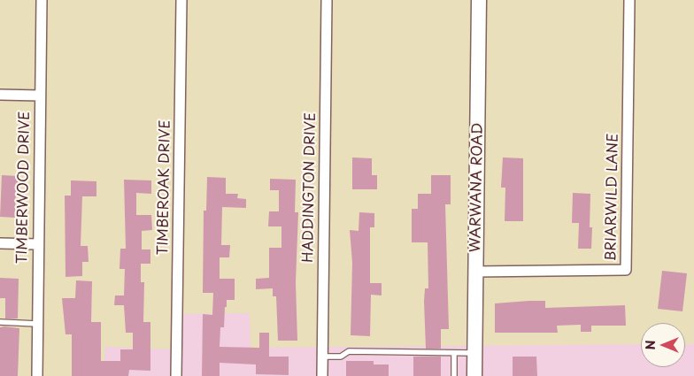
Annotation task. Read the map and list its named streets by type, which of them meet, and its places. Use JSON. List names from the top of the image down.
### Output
{
  "streets": {
    "street": [
      "TIMBERWOOD DRIVE",
      "TIMBEROAK DRIVE",
      "HADDINGTON DRIVE",
      "WARWANA ROAD",
      "BRIARWILD LANE"
    ]
  },
  "crossings": [
    ["WARWANA ROAD", "BRIARWILD LANE"]
  ],
  "north": "left"
}
